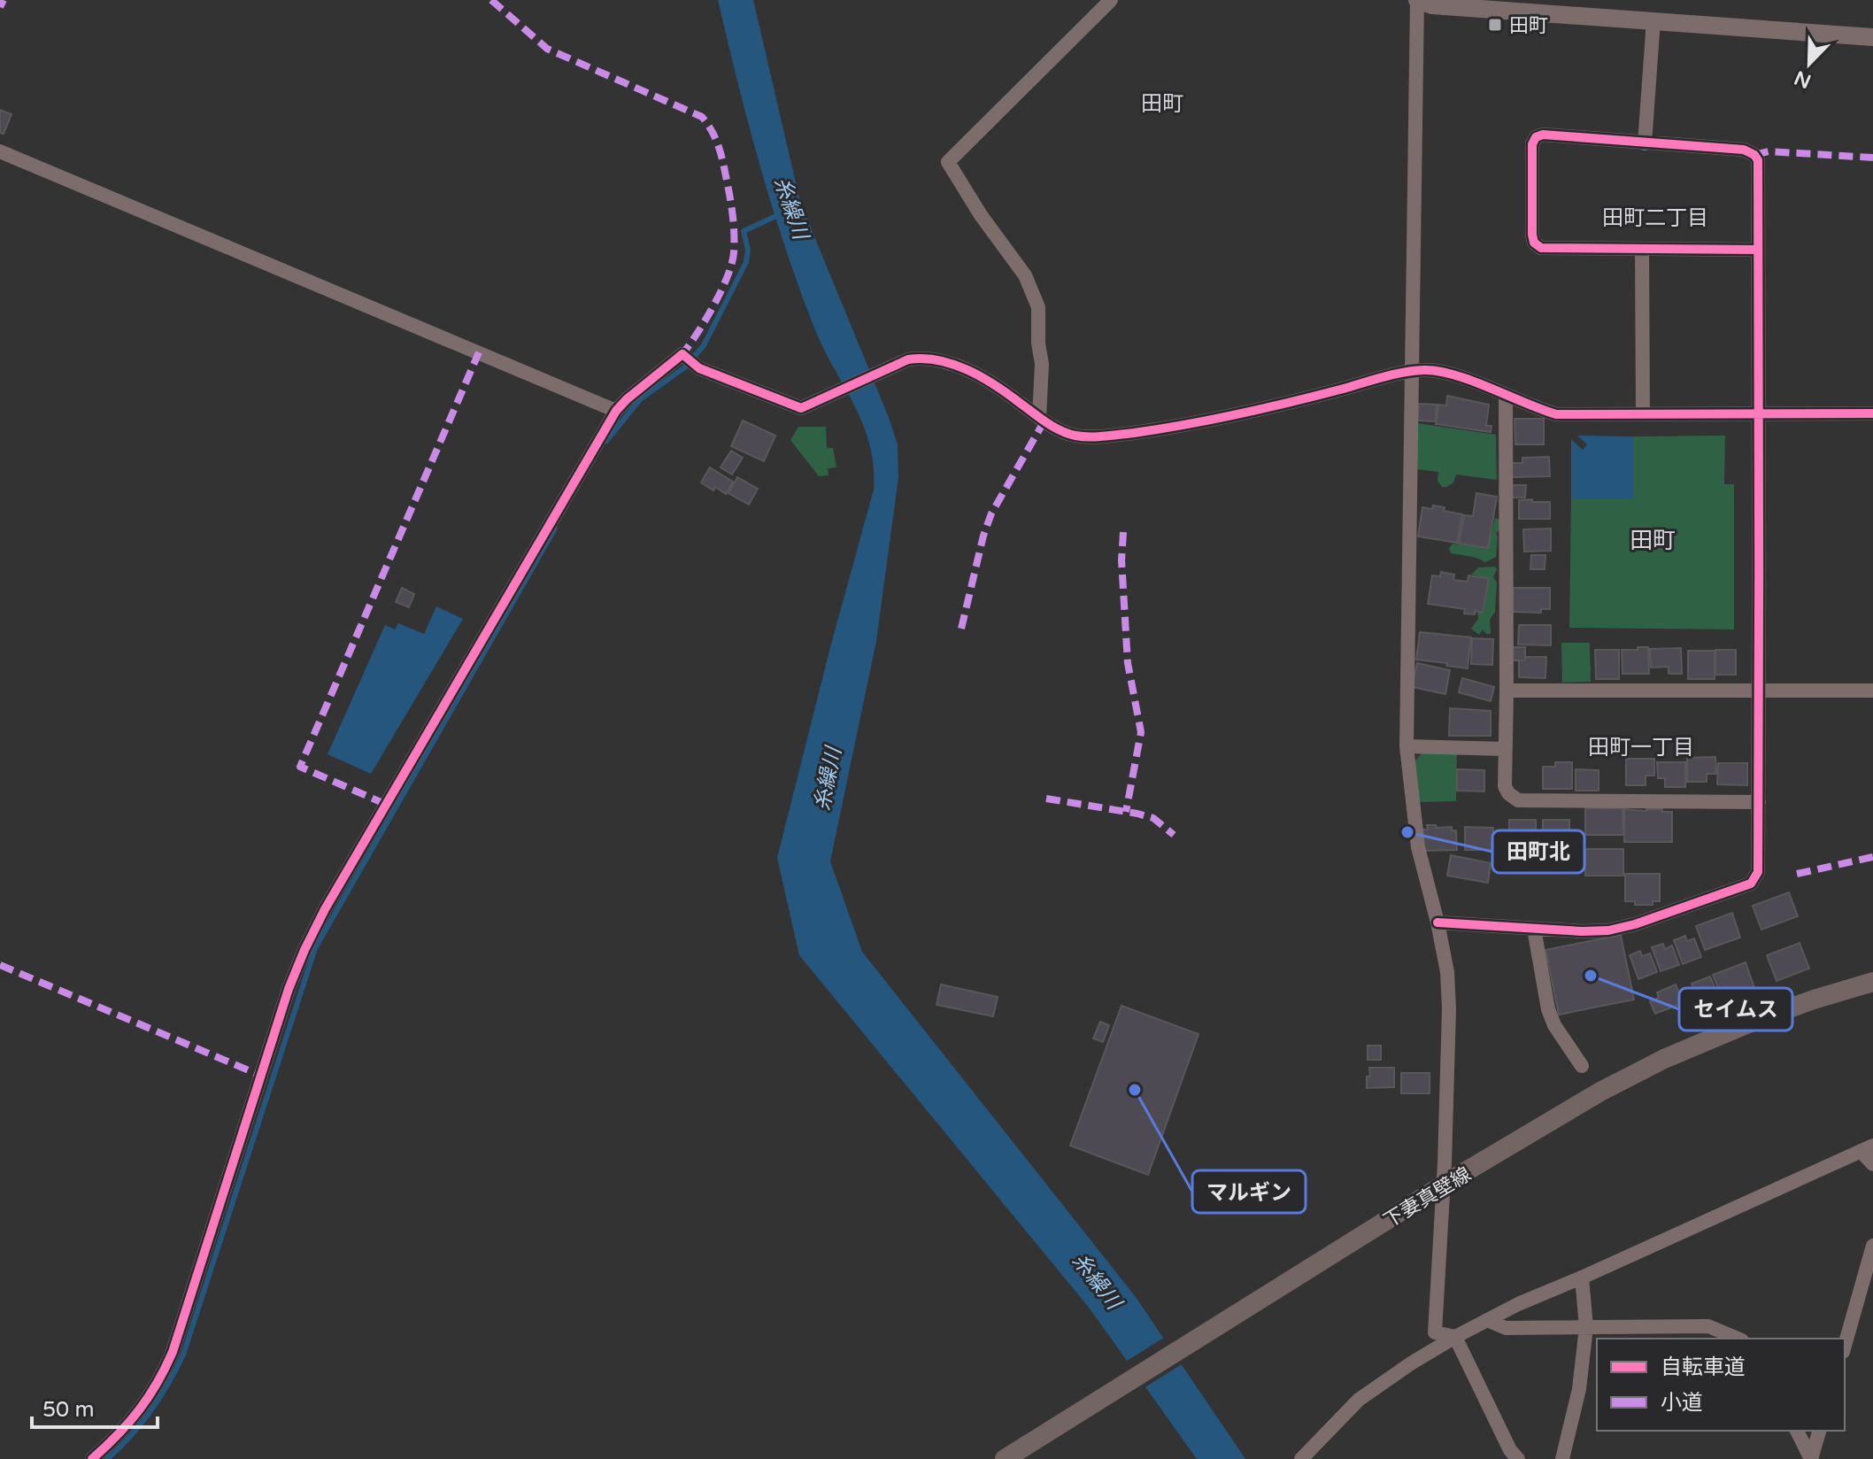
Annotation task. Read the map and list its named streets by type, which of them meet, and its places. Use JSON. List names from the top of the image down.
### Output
{
  "streets": {
    "main road": ["下妻真壁線"]
  },
  "districts": [
    "田町",
    "田町二丁目",
    "田町",
    "田町一丁目"
  ],
  "water": ["糸繰川"],
  "places": {
    "transit": ["田町"],
    "other": ["田町北", "セイムス", "マルギン"]
  },
  "legend": ["自転車道", "小道"],
  "scale_bar": "50 m",
  "north": "bottom left"
}
